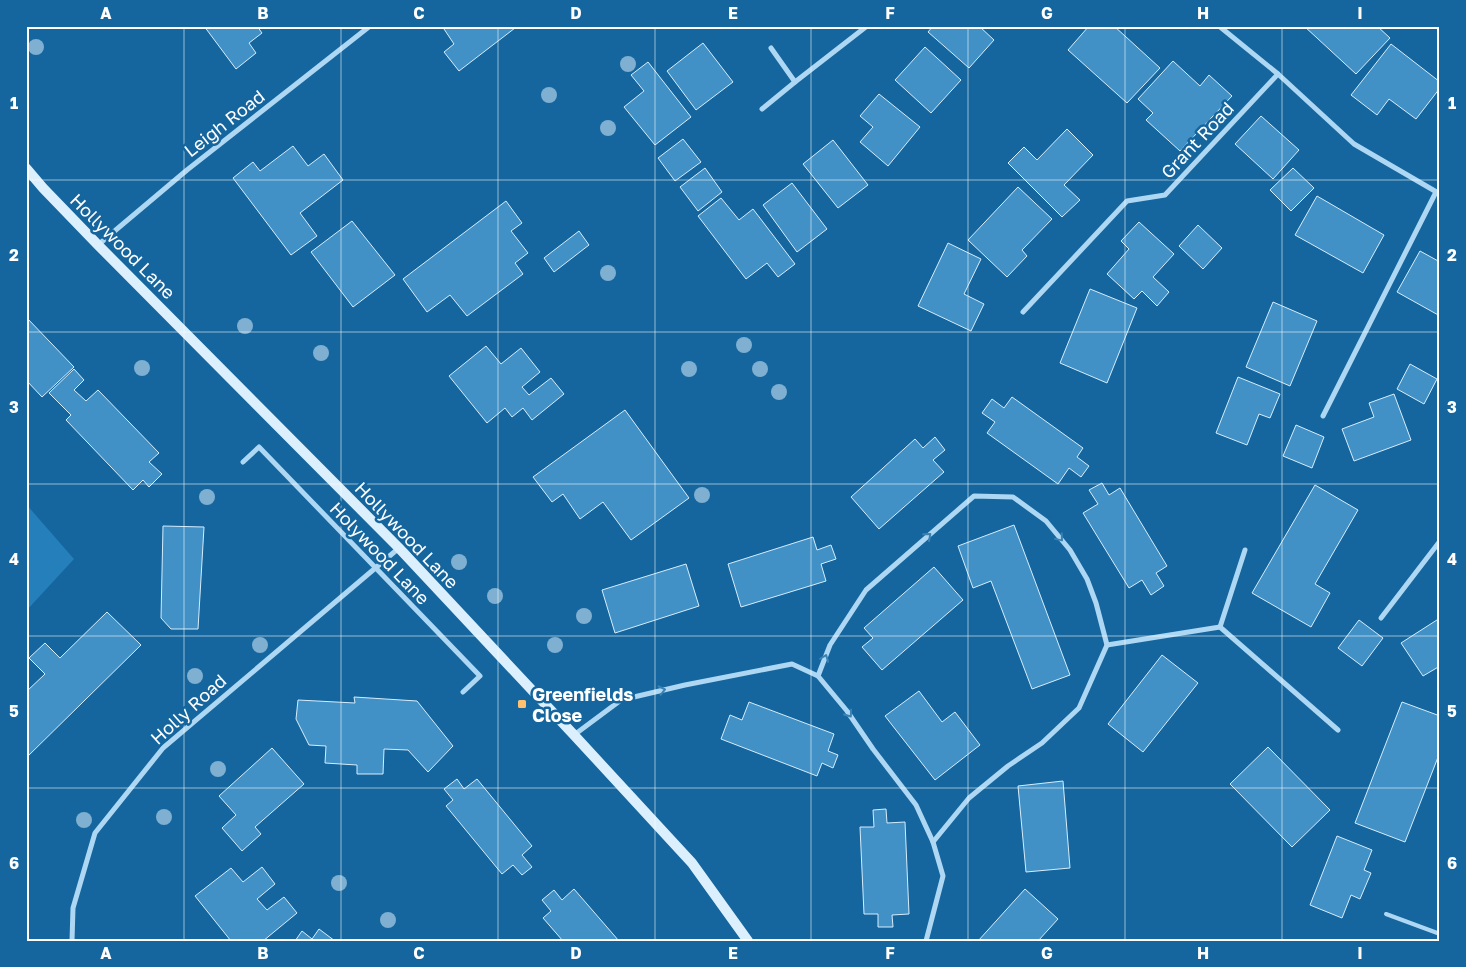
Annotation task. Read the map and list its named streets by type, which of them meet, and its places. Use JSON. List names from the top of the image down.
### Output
{
  "streets": {
    "main road": ["Hollywood Lane"],
    "street": [
      "Leigh Road",
      "Grant Road",
      "Holywood Lane",
      "Holly Road"
    ]
  },
  "crossings": [
    ["Leigh Road", "Hollywood Lane"],
    ["Hollywood Lane", "Holly Road"],
    ["Holywood Lane", "Holly Road"]
  ],
  "places": {
    "transit": ["Greenfields Close"]
  },
  "grid": {
    "columns": [
      "A",
      "B",
      "C",
      "D",
      "E",
      "F",
      "G",
      "H",
      "I"
    ],
    "rows": [
      "1",
      "2",
      "3",
      "4",
      "5",
      "6"
    ]
  }
}
